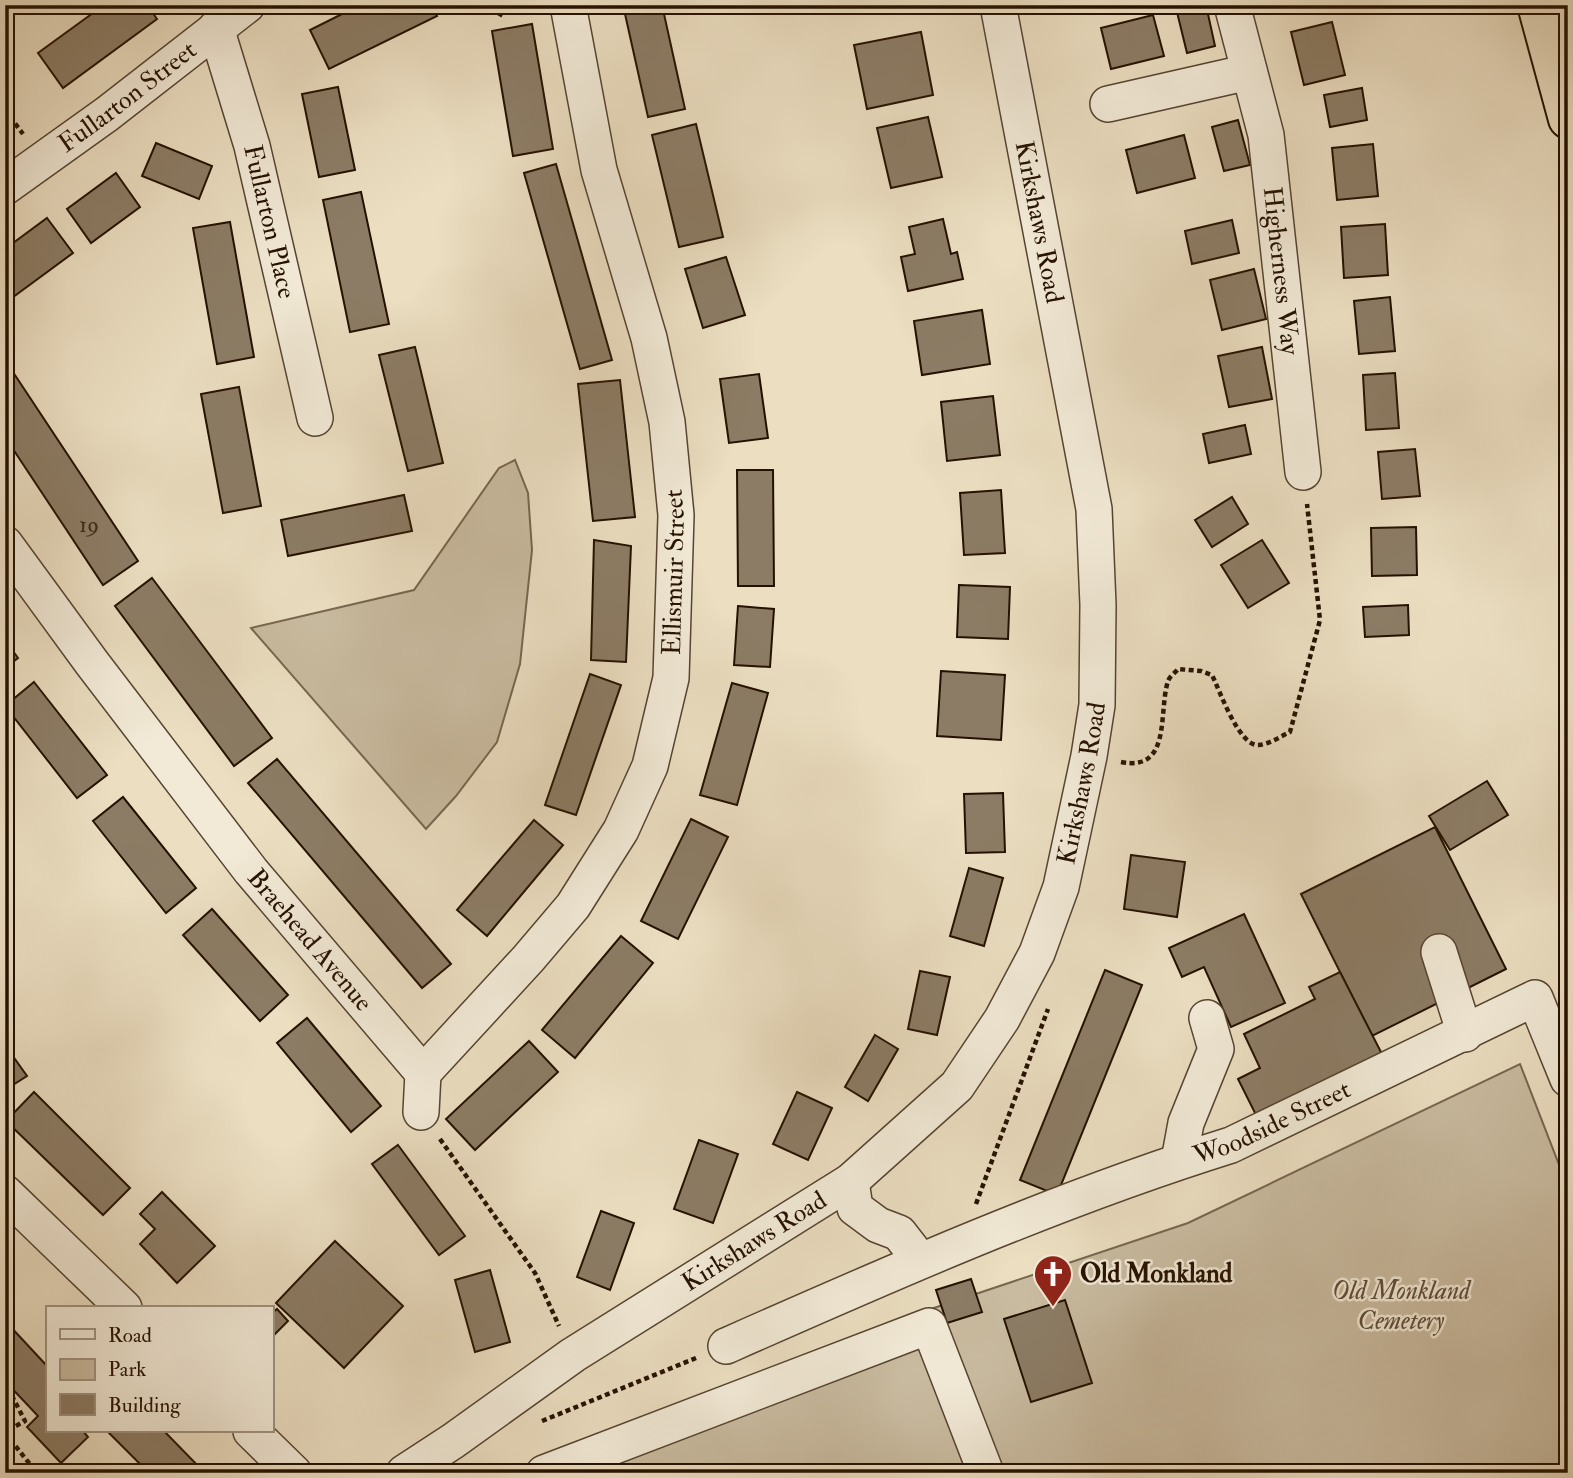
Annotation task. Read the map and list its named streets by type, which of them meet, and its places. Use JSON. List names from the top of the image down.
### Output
{
  "streets": {
    "street": [
      "Fullarton Street",
      "Fullarton Place",
      "Kirkshaws Road",
      "Higherness Way",
      "Ellismuir Street",
      "Braehead Avenue",
      "Woodside Street"
    ]
  },
  "crossings": [
    ["Fullarton Street", "Fullarton Place"],
    ["Ellismuir Street", "Braehead Avenue"]
  ],
  "parks": ["Old Monkland Cemetery"],
  "places": {
    "church": ["Old Monkland"]
  },
  "house_numbers": ["19"],
  "legend": ["Road", "Park", "Building"]
}
